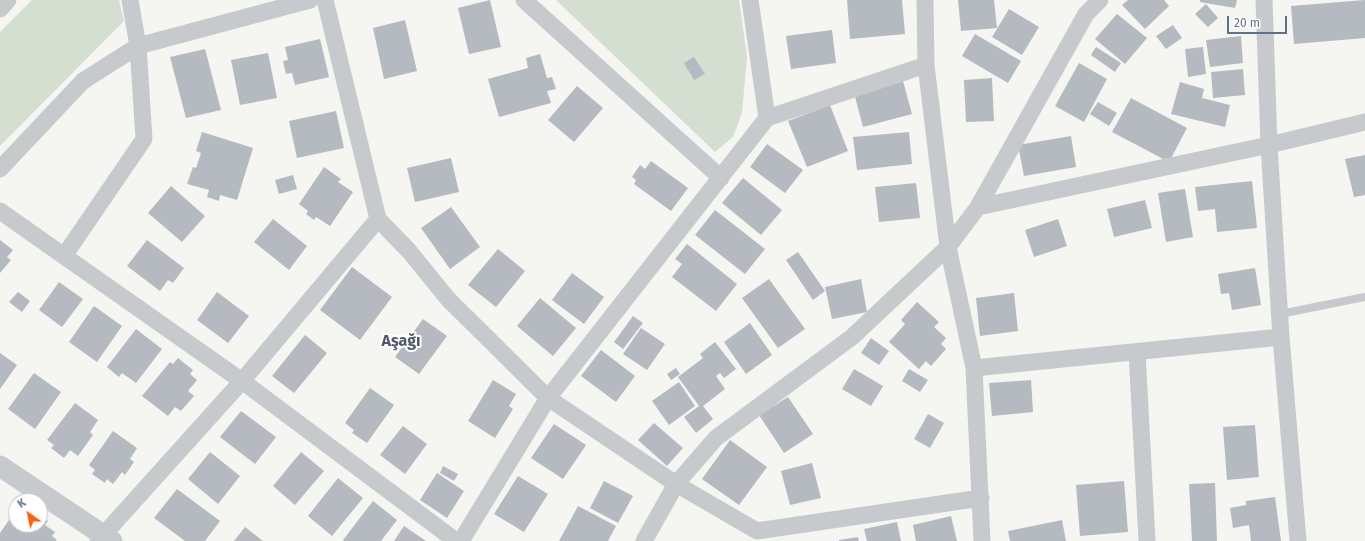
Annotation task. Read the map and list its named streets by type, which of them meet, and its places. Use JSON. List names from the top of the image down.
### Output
{
  "districts": ["Aşağı"],
  "scale_bar": "20 m",
  "north": "top left"
}
